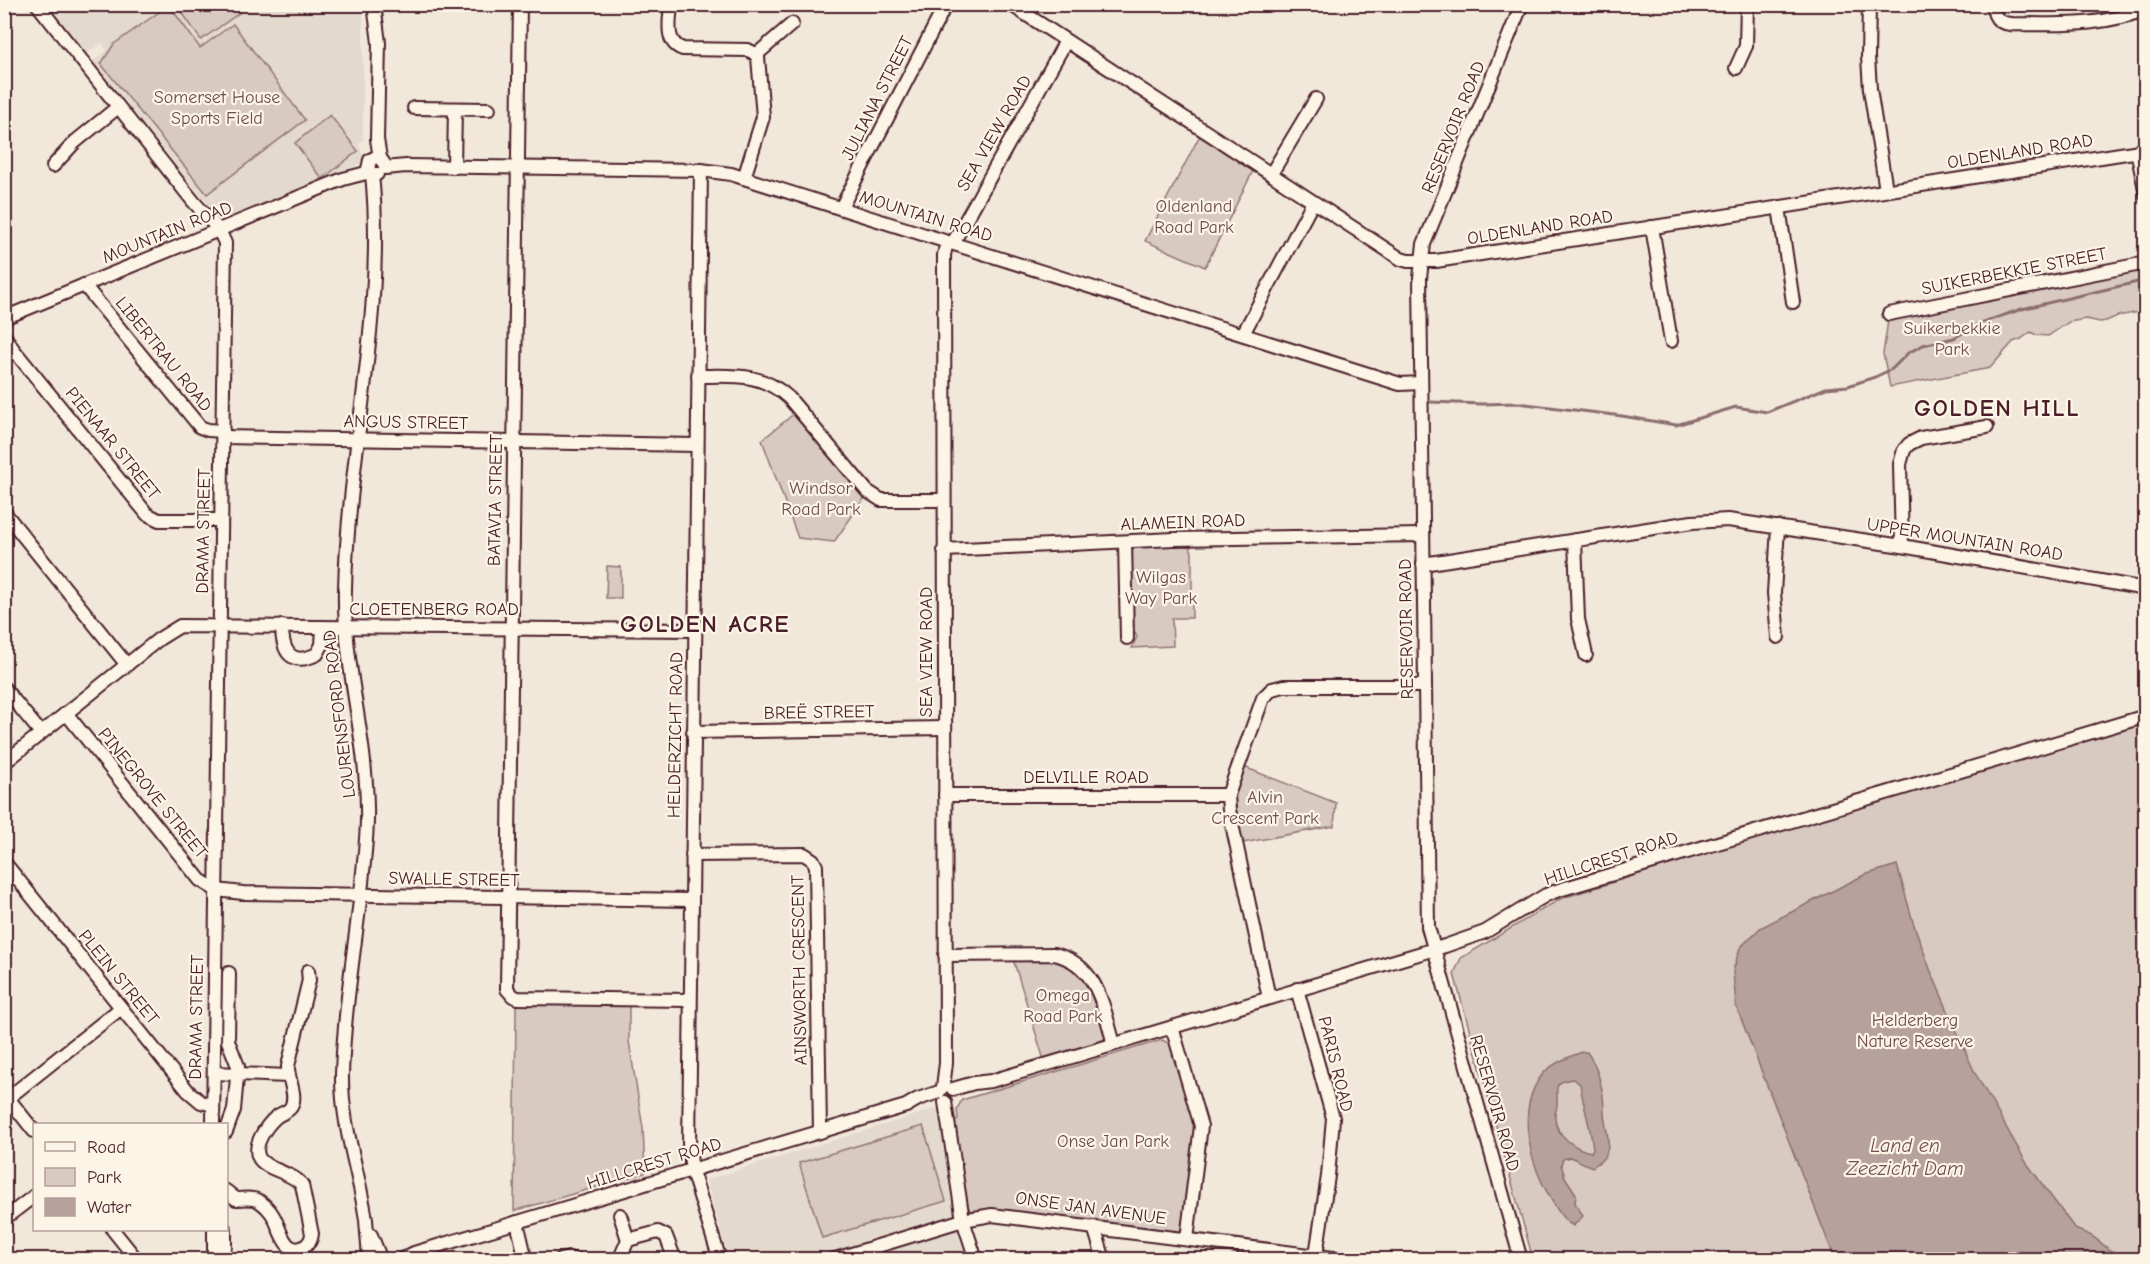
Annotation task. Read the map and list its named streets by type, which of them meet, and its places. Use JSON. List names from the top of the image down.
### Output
{
  "streets": {
    "street": [
      "JULIANA STREET",
      "RESERVOIR ROAD",
      "SEA VIEW ROAD",
      "OLDENLAND ROAD",
      "MOUNTAIN ROAD",
      "SUIKERBEKKIE STREET",
      "LIBERTRAU ROAD",
      "ANGUS STREET",
      "PIENAAR STREET",
      "BATAVIA STREET",
      "ALAMEIN ROAD",
      "DRAMA STREET",
      "UPPER MOUNTAIN ROAD",
      "CLOETENBERG ROAD",
      "BREË STREET",
      "LOURENSFORD ROAD",
      "HELDERZICHT ROAD",
      "DELVILLE ROAD",
      "PINEGROVE STREET",
      "HILLCREST ROAD",
      "SWALLE STREET",
      "AINSWORTH CRESCENT",
      "PLEIN STREET",
      "PARIS ROAD",
      "ONSE JAN AVENUE"
    ]
  },
  "crossings": [
    ["JULIANA STREET", "MOUNTAIN ROAD"],
    ["RESERVOIR ROAD", "OLDENLAND ROAD"],
    ["RESERVOIR ROAD", "MOUNTAIN ROAD"],
    ["RESERVOIR ROAD", "ALAMEIN ROAD"],
    ["RESERVOIR ROAD", "UPPER MOUNTAIN ROAD"],
    ["RESERVOIR ROAD", "HILLCREST ROAD"],
    ["SEA VIEW ROAD", "OLDENLAND ROAD"],
    ["SEA VIEW ROAD", "MOUNTAIN ROAD"],
    ["SEA VIEW ROAD", "ALAMEIN ROAD"],
    ["SEA VIEW ROAD", "BREË STREET"],
    ["SEA VIEW ROAD", "DELVILLE ROAD"],
    ["SEA VIEW ROAD", "HILLCREST ROAD"],
    ["SEA VIEW ROAD", "ONSE JAN AVENUE"],
    ["MOUNTAIN ROAD", "LIBERTRAU ROAD"],
    ["MOUNTAIN ROAD", "BATAVIA STREET"],
    ["MOUNTAIN ROAD", "DRAMA STREET"],
    ["MOUNTAIN ROAD", "LOURENSFORD ROAD"],
    ["MOUNTAIN ROAD", "HELDERZICHT ROAD"],
    ["LIBERTRAU ROAD", "ANGUS STREET"],
    ["LIBERTRAU ROAD", "DRAMA STREET"],
    ["ANGUS STREET", "BATAVIA STREET"],
    ["ANGUS STREET", "DRAMA STREET"],
    ["ANGUS STREET", "LOURENSFORD ROAD"],
    ["ANGUS STREET", "HELDERZICHT ROAD"],
    ["PIENAAR STREET", "DRAMA STREET"],
    ["BATAVIA STREET", "CLOETENBERG ROAD"],
    ["BATAVIA STREET", "HELDERZICHT ROAD"],
    ["BATAVIA STREET", "SWALLE STREET"],
    ["DRAMA STREET", "CLOETENBERG ROAD"],
    ["DRAMA STREET", "PINEGROVE STREET"],
    ["DRAMA STREET", "SWALLE STREET"],
    ["DRAMA STREET", "PLEIN STREET"],
    ["CLOETENBERG ROAD", "LOURENSFORD ROAD"],
    ["CLOETENBERG ROAD", "HELDERZICHT ROAD"],
    ["CLOETENBERG ROAD", "PINEGROVE STREET"],
    ["BREË STREET", "HELDERZICHT ROAD"],
    ["LOURENSFORD ROAD", "HILLCREST ROAD"],
    ["LOURENSFORD ROAD", "SWALLE STREET"],
    ["HELDERZICHT ROAD", "HILLCREST ROAD"],
    ["HELDERZICHT ROAD", "SWALLE STREET"],
    ["HELDERZICHT ROAD", "AINSWORTH CRESCENT"],
    ["PINEGROVE STREET", "SWALLE STREET"],
    ["HILLCREST ROAD", "AINSWORTH CRESCENT"],
    ["HILLCREST ROAD", "PARIS ROAD"],
    ["PARIS ROAD", "ONSE JAN AVENUE"]
  ],
  "districts": ["GOLDEN HILL", "GOLDEN ACRE"],
  "water": ["Land en Zeezicht Dam"],
  "parks": [
    "Somerset House Sports Field",
    "Oldenland Road Park",
    "Suikerbekkie Park",
    "Windsor Road Park",
    "Wilgas Way Park",
    "Alvin Crescent Park",
    "Omega Road Park",
    "Helderberg Nature Reserve",
    "Onse Jan Park"
  ],
  "legend": ["Road", "Park", "Water"]
}
